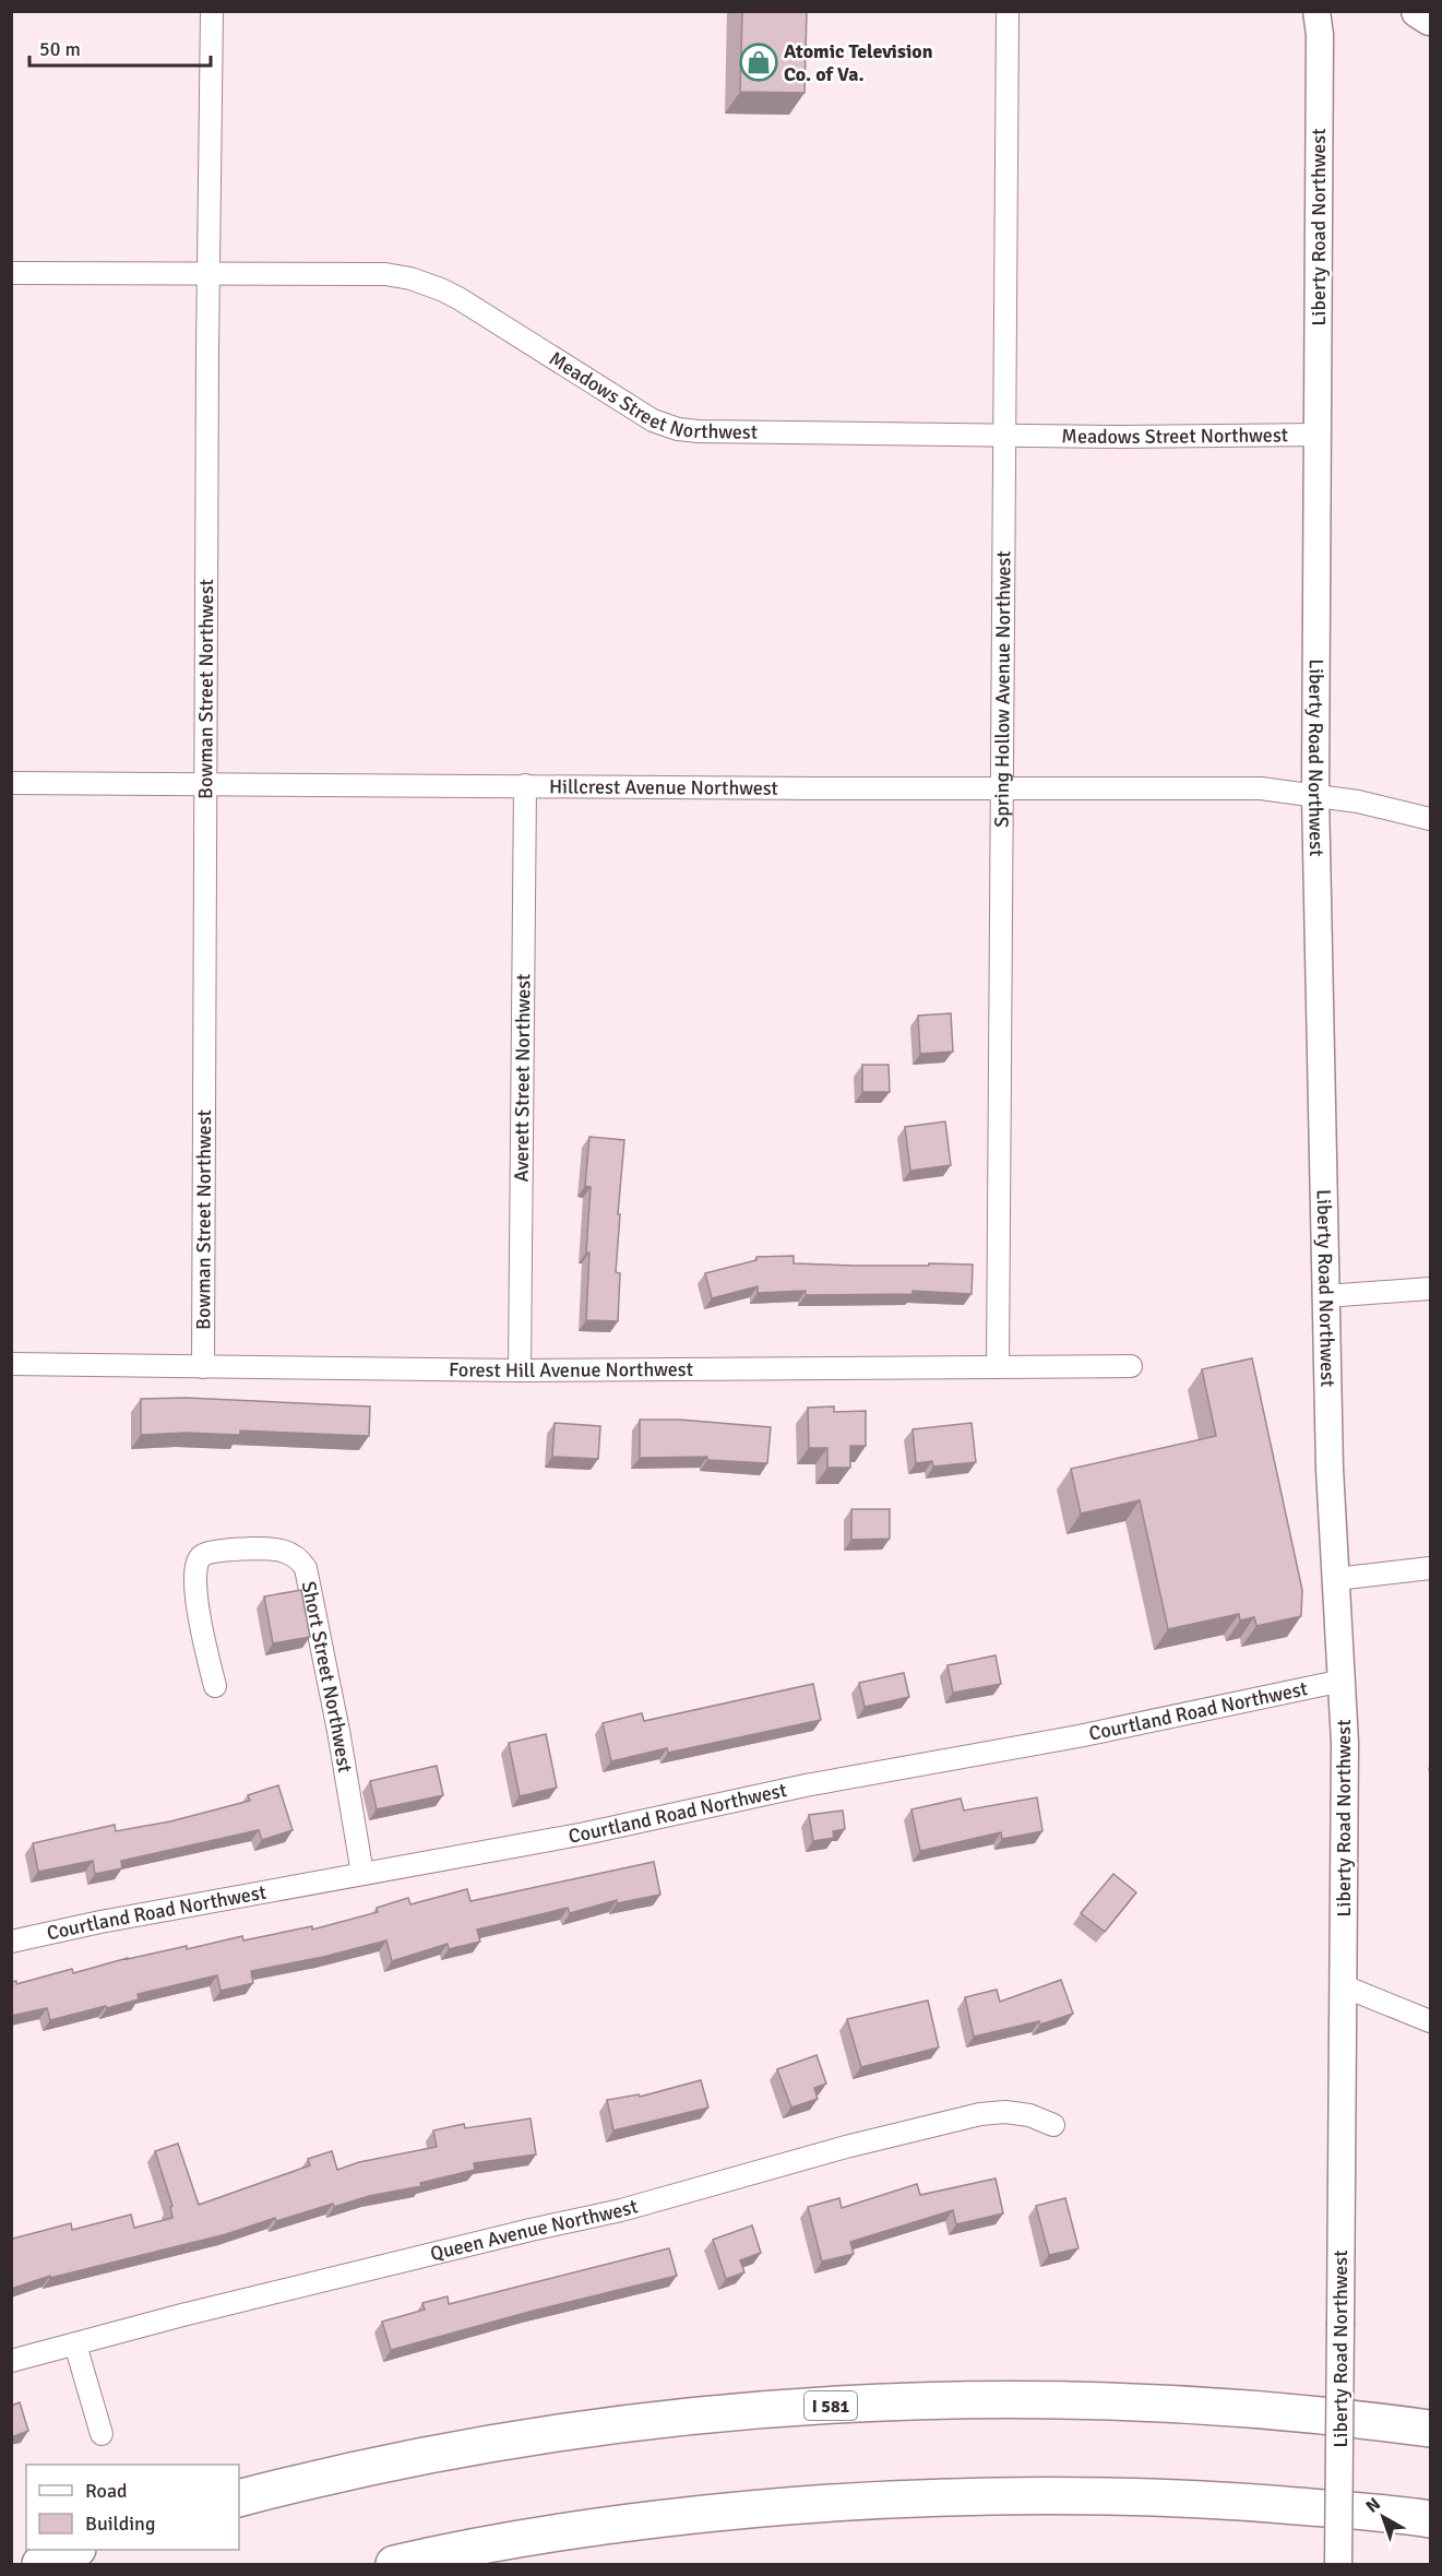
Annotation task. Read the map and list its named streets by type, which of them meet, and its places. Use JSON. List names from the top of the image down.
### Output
{
  "streets": {
    "highway": ["I 581"],
    "street": [
      "Liberty Road Northwest",
      "Meadows Street Northwest",
      "Bowman Street Northwest",
      "Spring Hollow Avenue Northwest",
      "Hillcrest Avenue Northwest",
      "Averett Street Northwest",
      "Forest Hill Avenue Northwest",
      "Short Street Northwest",
      "Courtland Road Northwest",
      "Queen Avenue Northwest"
    ]
  },
  "crossings": [
    ["Liberty Road Northwest", "Meadows Street Northwest"],
    ["Liberty Road Northwest", "Hillcrest Avenue Northwest"],
    ["Liberty Road Northwest", "Courtland Road Northwest"],
    ["Meadows Street Northwest", "Bowman Street Northwest"],
    ["Meadows Street Northwest", "Spring Hollow Avenue Northwest"],
    ["Bowman Street Northwest", "Hillcrest Avenue Northwest"],
    ["Bowman Street Northwest", "Forest Hill Avenue Northwest"],
    ["Spring Hollow Avenue Northwest", "Hillcrest Avenue Northwest"],
    ["Spring Hollow Avenue Northwest", "Forest Hill Avenue Northwest"],
    ["Hillcrest Avenue Northwest", "Averett Street Northwest"],
    ["Averett Street Northwest", "Forest Hill Avenue Northwest"],
    ["Short Street Northwest", "Courtland Road Northwest"]
  ],
  "places": {
    "shop": ["Atomic Television Co. of Va."]
  },
  "legend": ["Road", "Building"],
  "scale_bar": "50 m",
  "north": "top left"
}
